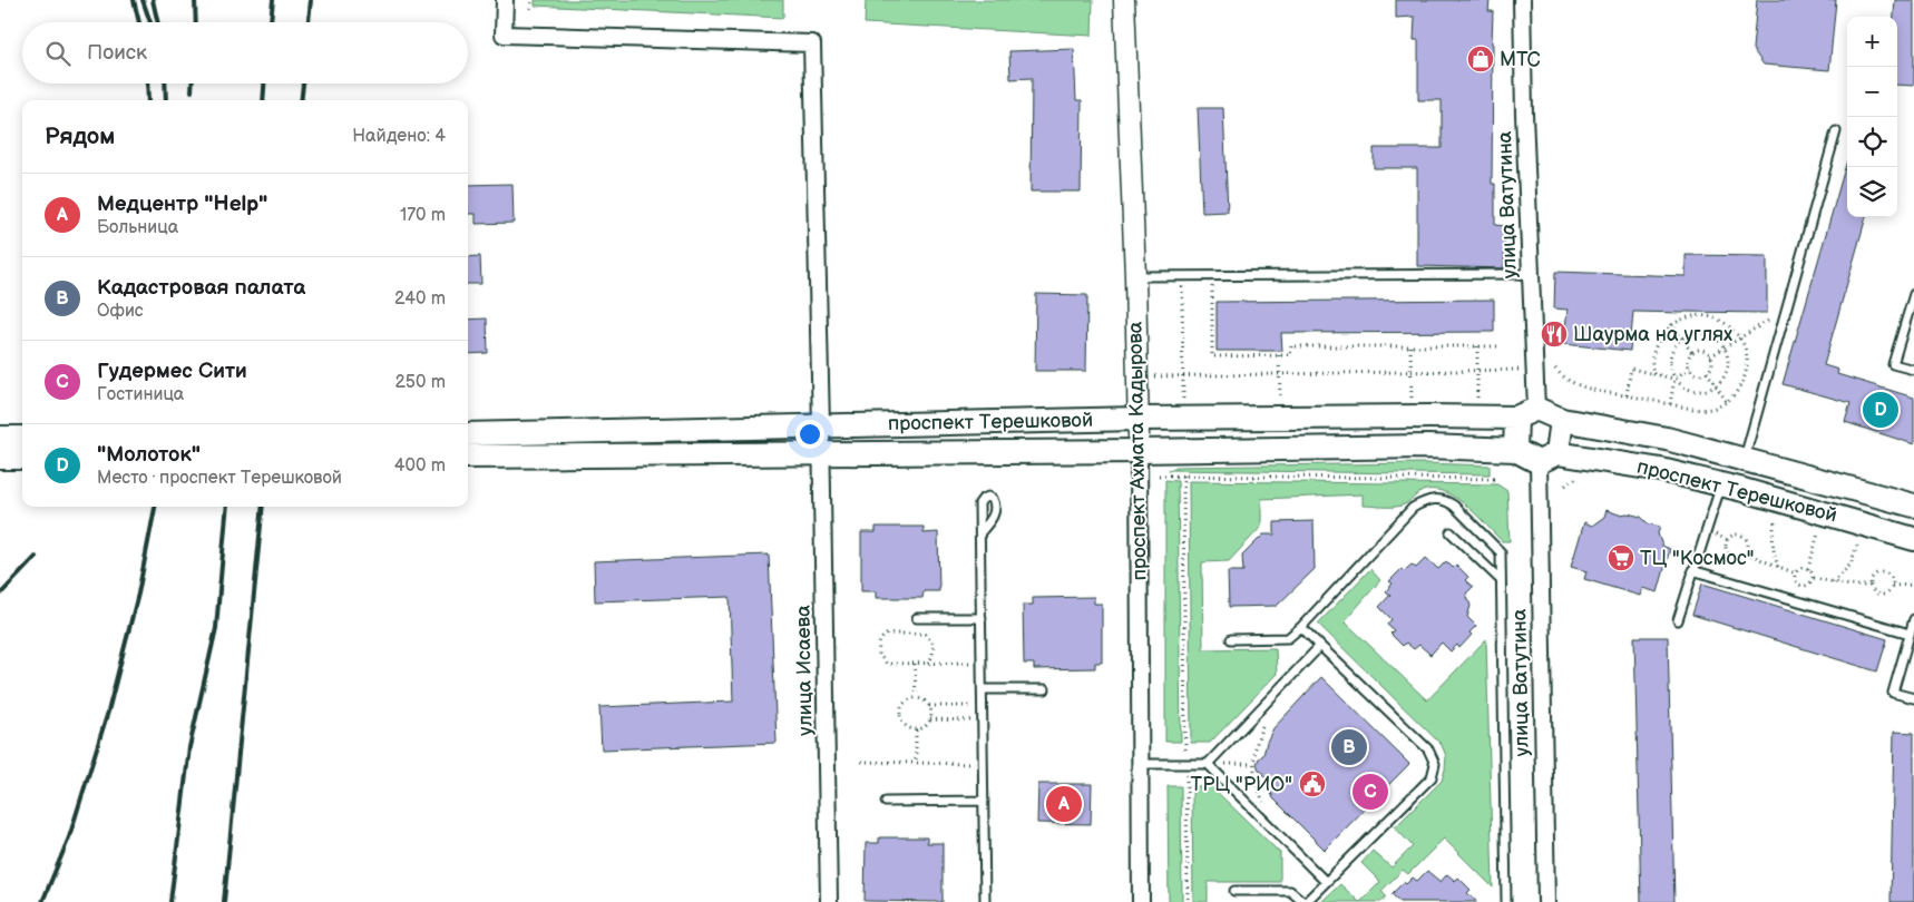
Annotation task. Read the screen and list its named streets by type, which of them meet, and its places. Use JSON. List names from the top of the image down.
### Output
{
  "streets": {
    "main road": ["проспект Терешковой"],
    "street": ["улица Ватутина", "проспект Ахмата Кадырова", "улица Исаева"]
  },
  "crossings": [
    ["улица Ватутина", "проспект Терешковой"],
    ["проспект Терешковой", "проспект Ахмата Кадырова"],
    ["проспект Терешковой", "улица Исаева"]
  ],
  "places": {
    "shop": ["МТС"],
    "restaurant": ["Шаурма на углях"],
    "supermarket": ["ТЦ \"Космос\""],
    "public building": ["ТРЦ \"РИО\""]
  },
  "page": {
    "map_buttons": ["+", "−"],
    "search": "Поиск",
    "heading": ["Рядом", "Найдено: 4"],
    "list": [
      {
        "mark": "A",
        "name": "Медцентр \"Help\"",
        "note": "Больница",
        "value": "170 m"
      },
      {
        "mark": "B",
        "name": "Кадастровая палата",
        "note": "Офис",
        "value": "240 m"
      },
      {
        "mark": "C",
        "name": "Гудермес Сити",
        "note": "Гостиница",
        "value": "250 m"
      },
      {
        "mark": "D",
        "name": "\"Молоток\"",
        "note": "Место · проспект Терешковой",
        "value": "400 m"
      }
    ],
    "pins": [
      "D",
      "B",
      "C",
      "A"
    ]
  }
}
